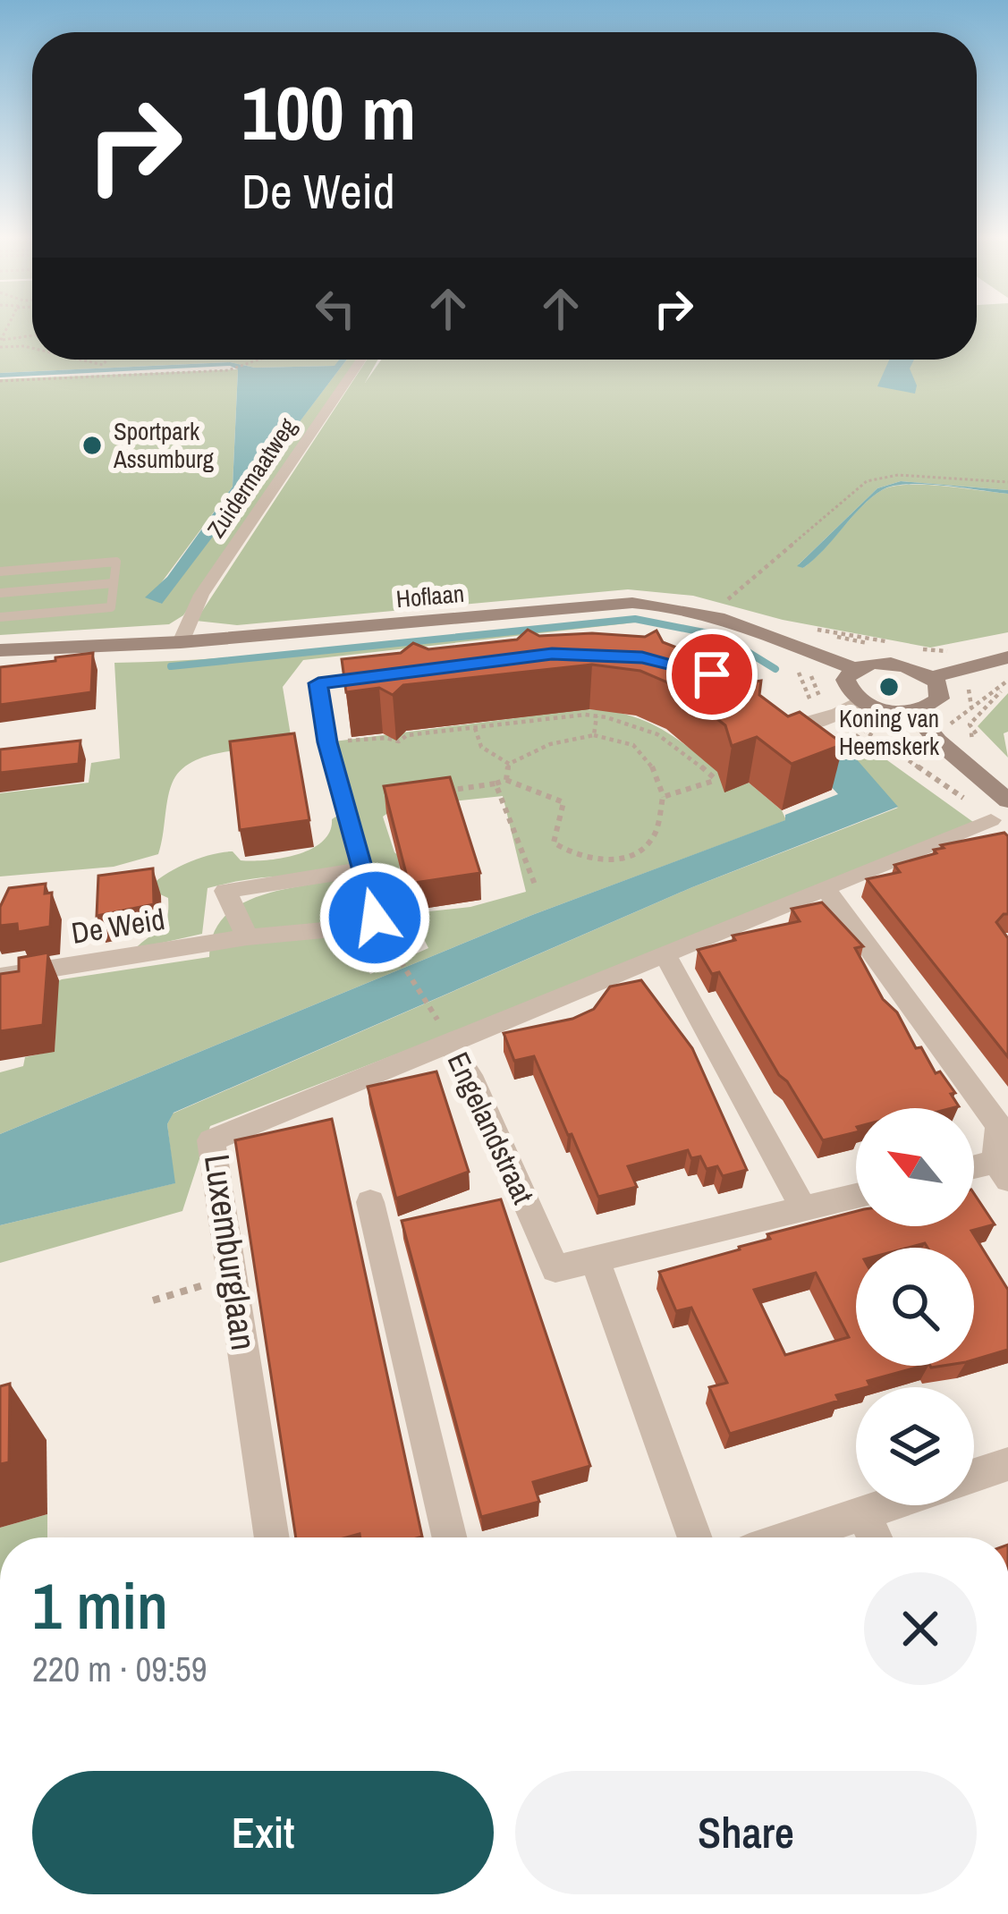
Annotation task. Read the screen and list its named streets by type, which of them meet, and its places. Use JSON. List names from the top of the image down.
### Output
{
  "streets": {
    "main road": ["Hoflaan"],
    "street": [
      "Zuidermaatweg",
      "De Weid",
      "Engelandstraat",
      "Luxemburglaan"
    ]
  },
  "crossings": [
    ["Zuidermaatweg", "Hoflaan"],
    ["Engelandstraat", "Luxemburglaan"]
  ],
  "places": ["Sportpark Assumburg", "Koning van Heemskerk"],
  "north": "top left",
  "page": {
    "turn": ["100 m", "De Weid"],
    "heading": ["1 min", "220 m · 09:59"],
    "buttons": ["Exit", "Share"]
  }
}
